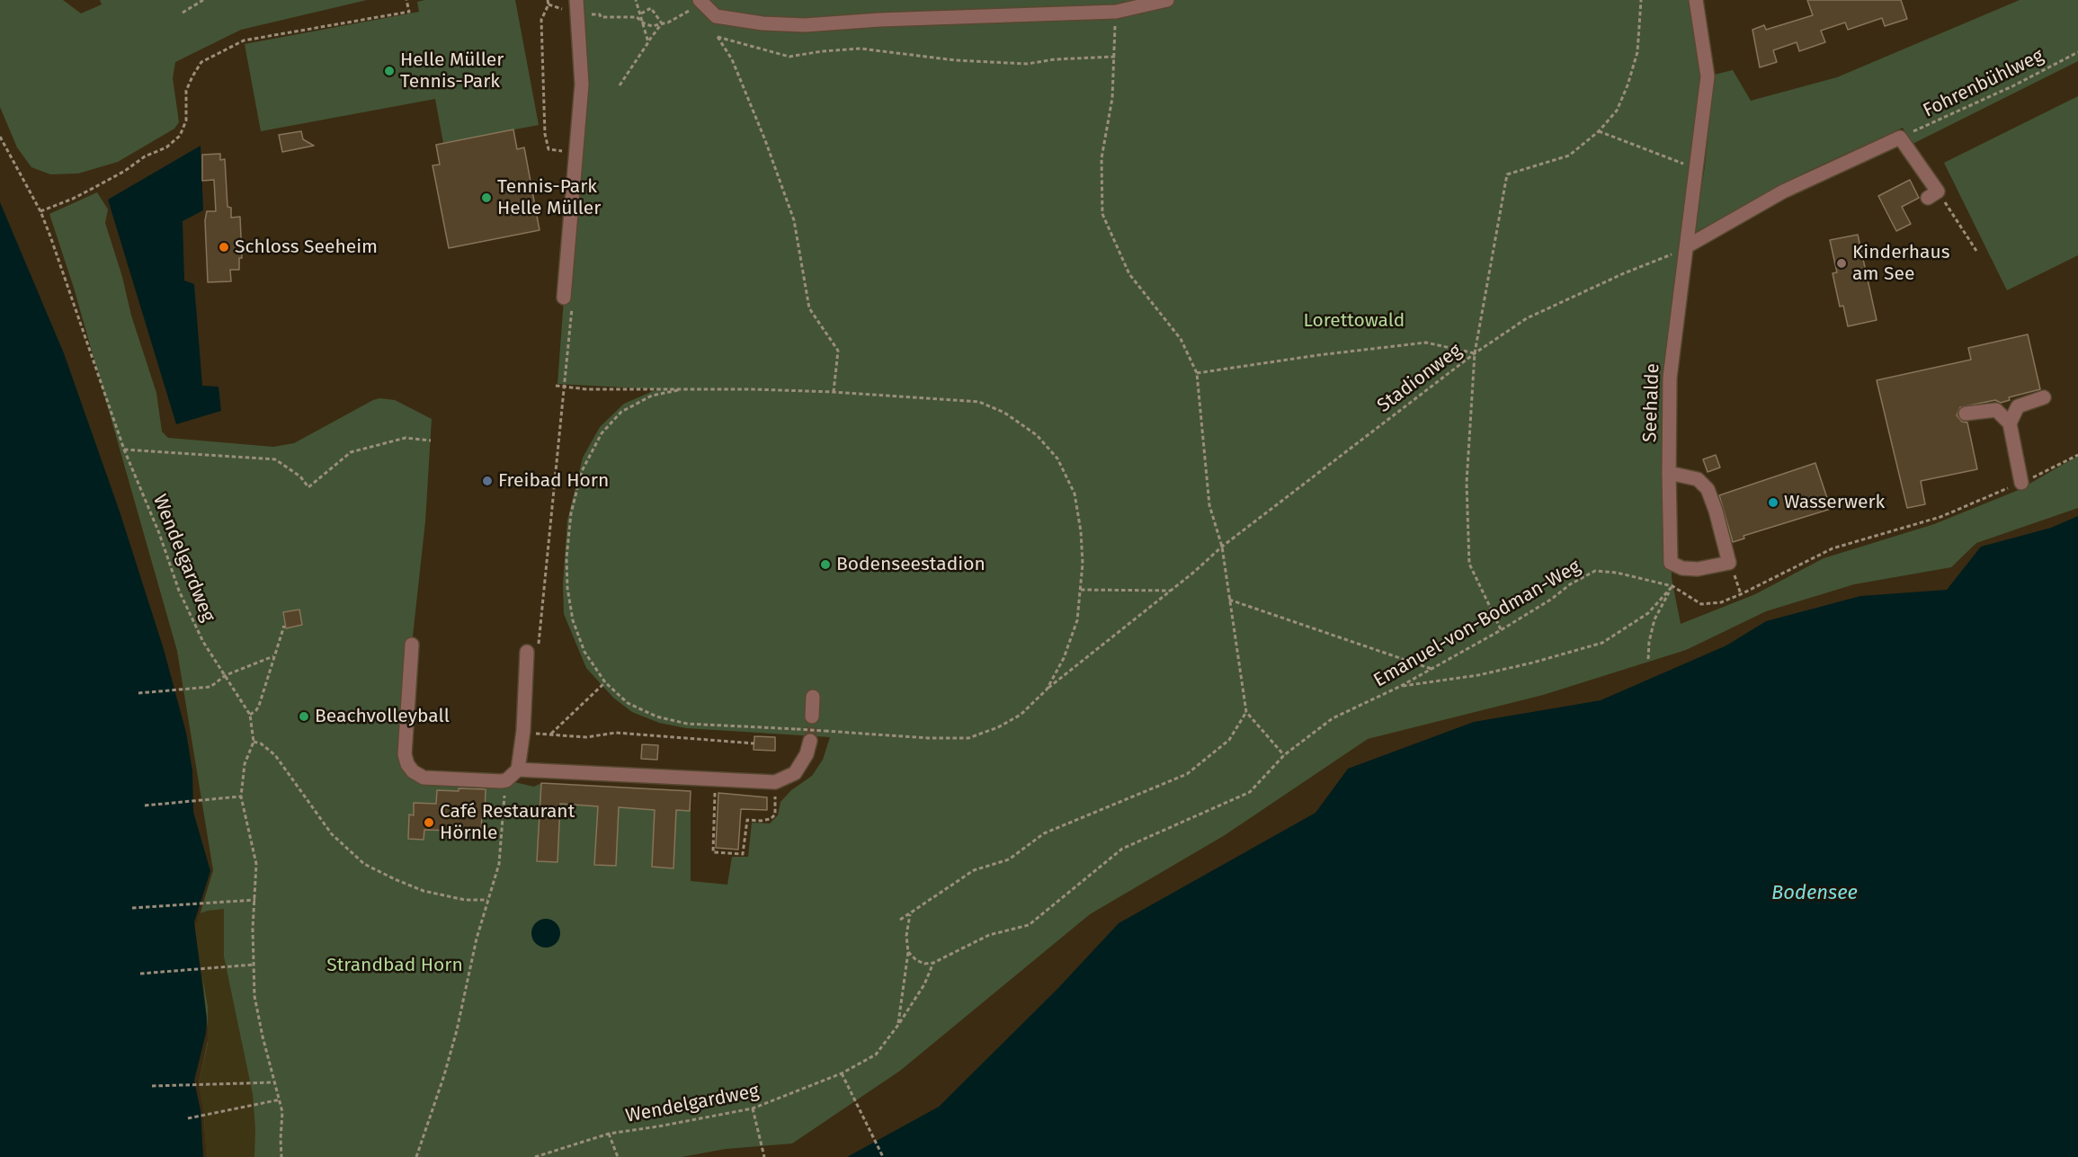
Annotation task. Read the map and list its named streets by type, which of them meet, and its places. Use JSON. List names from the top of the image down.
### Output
{
  "streets": {
    "street": ["Seehalde"],
    "path": [
      "Fohrenbühlweg",
      "Stadionweg",
      "Wendelgardweg",
      "Emanuel-von-Bodman-Weg"
    ]
  },
  "crossings": [
    ["Stadionweg", "Seehalde"],
    ["Wendelgardweg", "Emanuel-von-Bodman-Weg"]
  ],
  "water": ["Bodensee"],
  "parks": ["Lorettowald", "Strandbad Horn"],
  "places": [
    "Helle Müller Tennis-Park",
    "Tennis-Park Helle Müller",
    "Schloss Seeheim",
    "Kinderhaus am See",
    "Freibad Horn",
    "Wasserwerk",
    "Bodenseestadion",
    "Beachvolleyball",
    "Café Restaurant Hörnle"
  ]
}
